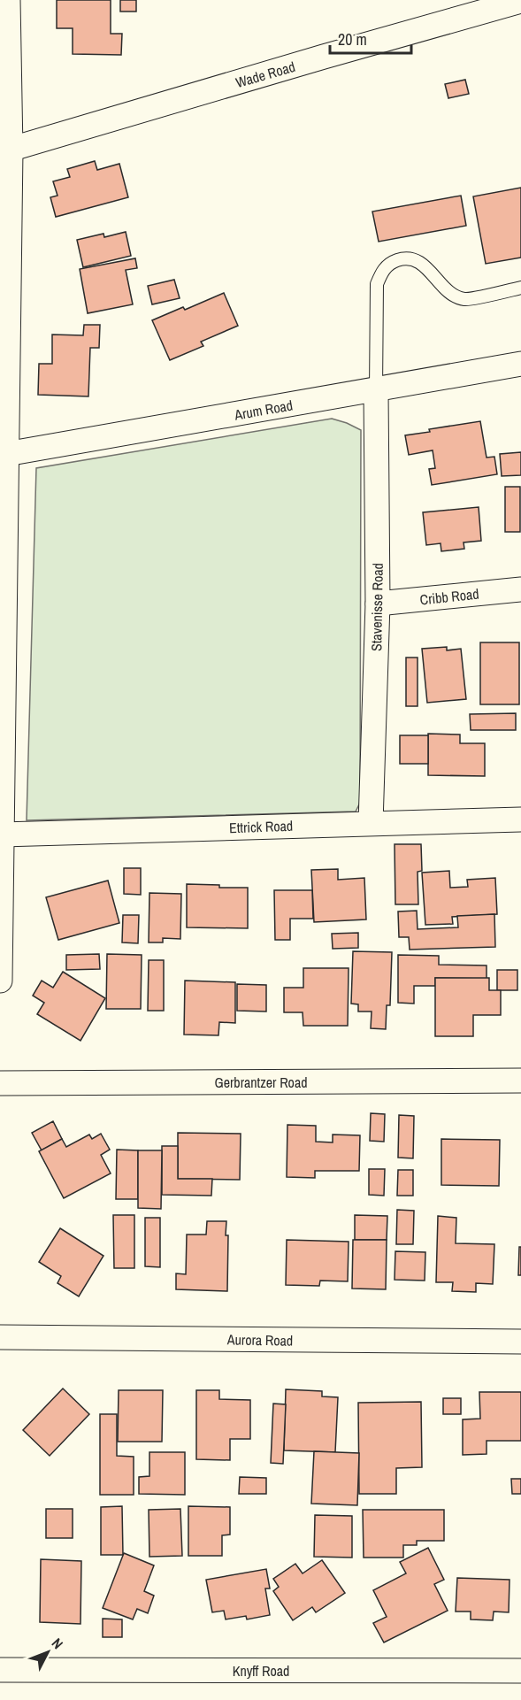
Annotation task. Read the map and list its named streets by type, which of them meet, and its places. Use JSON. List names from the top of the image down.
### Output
{
  "streets": {
    "street": [
      "Wade Road",
      "Arum Road",
      "Cribb Road",
      "Stavenisse Road",
      "Ettrick Road",
      "Gerbrantzer Road",
      "Aurora Road",
      "Knyff Road"
    ]
  },
  "crossings": [
    ["Arum Road", "Stavenisse Road"],
    ["Cribb Road", "Stavenisse Road"],
    ["Stavenisse Road", "Ettrick Road"]
  ],
  "scale_bar": "20 m",
  "north": "top right"
}
